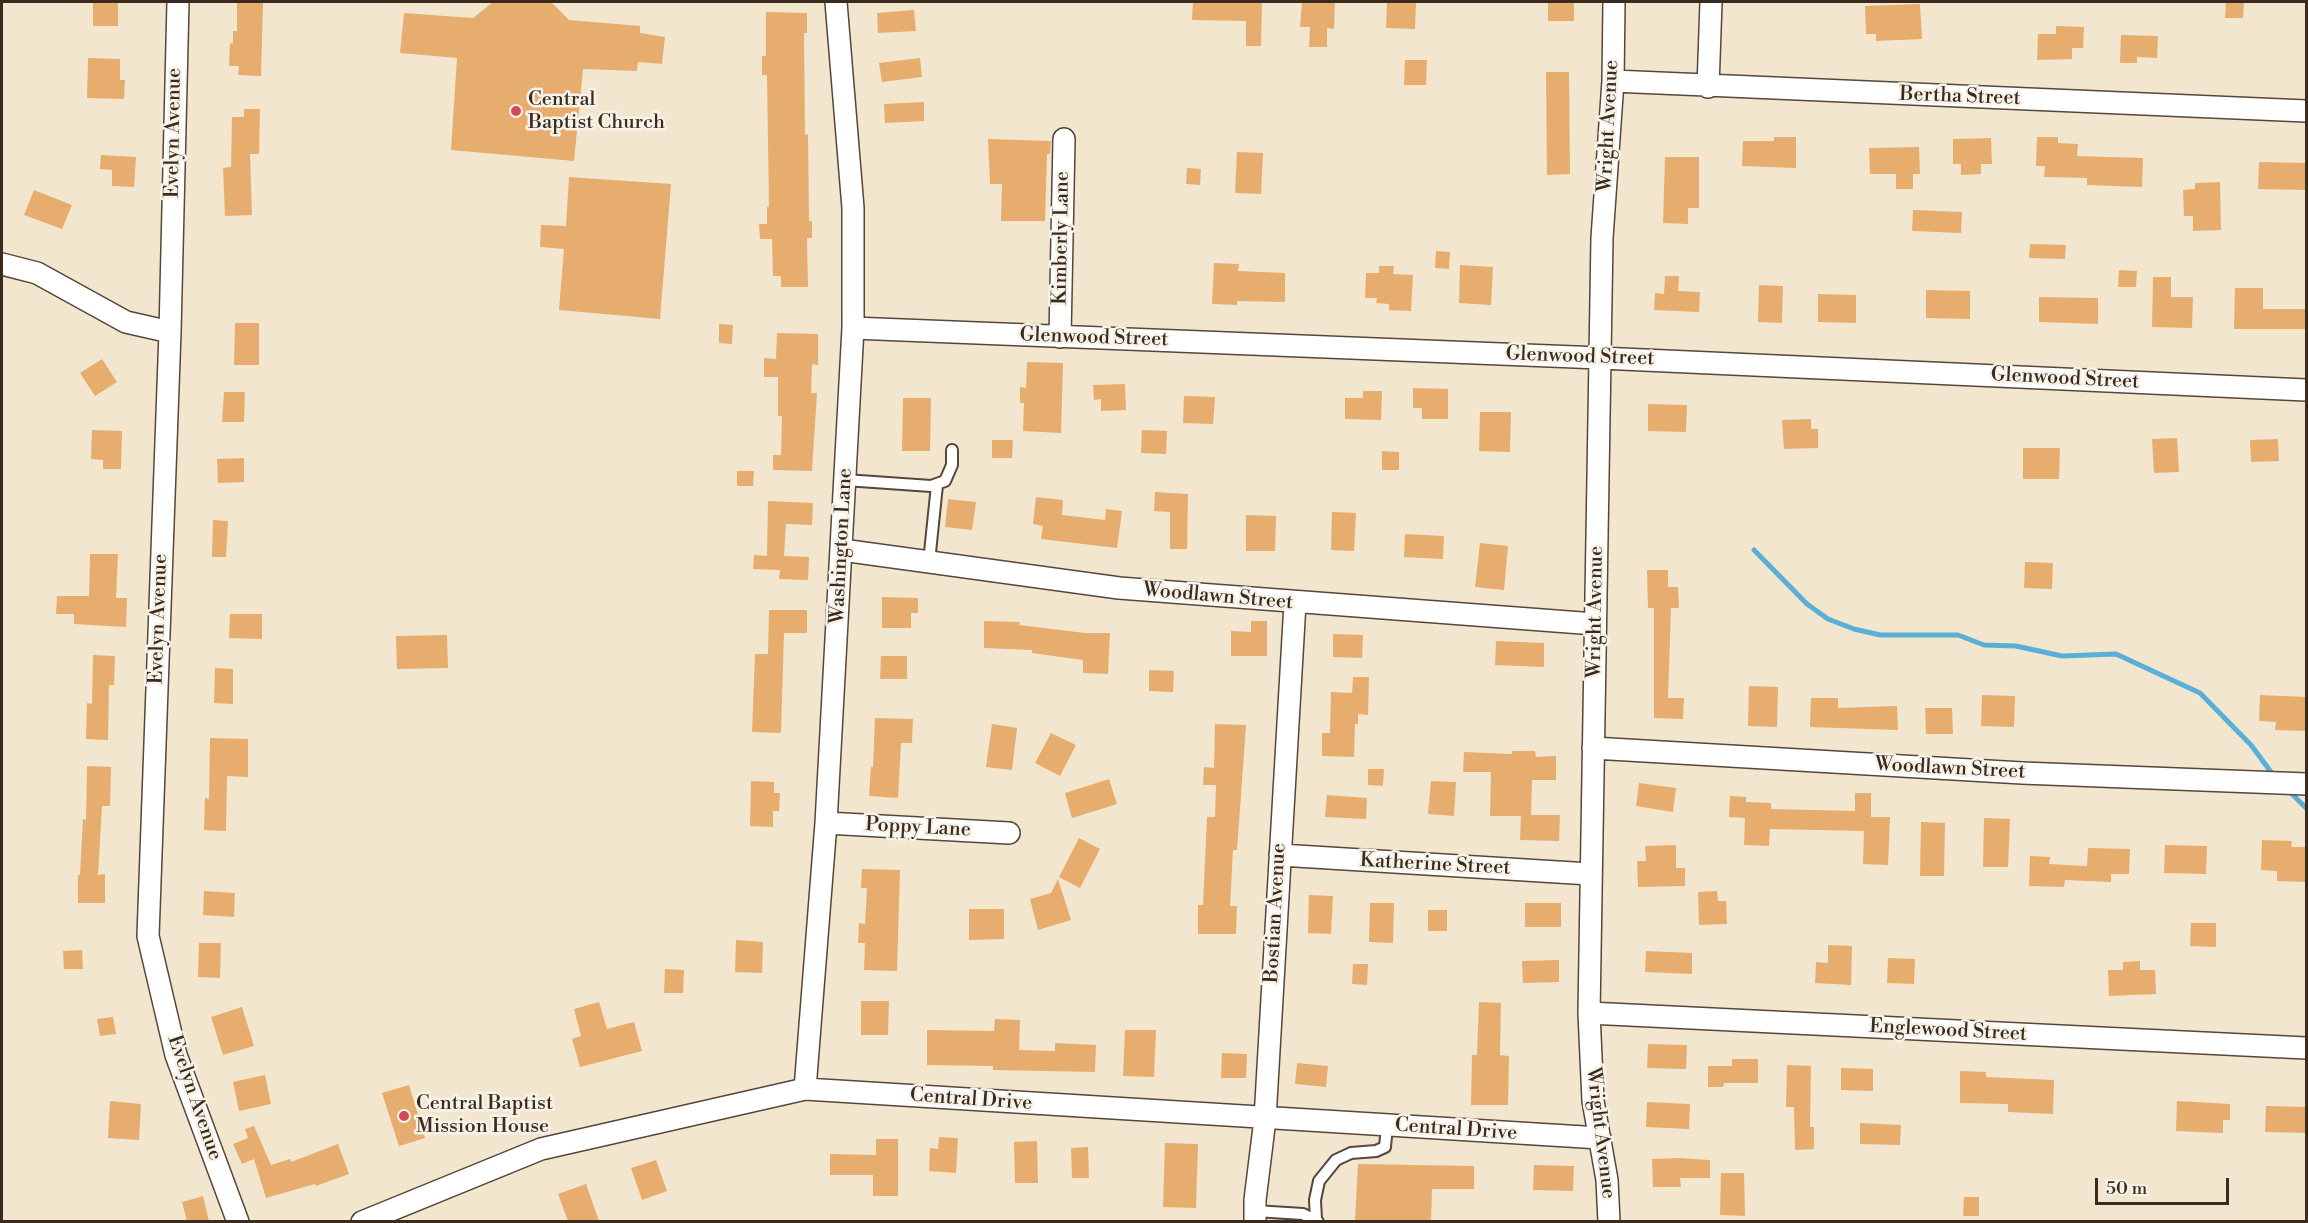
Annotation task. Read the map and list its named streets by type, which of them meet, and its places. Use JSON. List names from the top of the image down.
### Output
{
  "streets": {
    "street": [
      "Bertha Street",
      "Wright Avenue",
      "Evelyn Avenue",
      "Kimberly Lane",
      "Glenwood Street",
      "Washington Lane",
      "Woodlawn Street",
      "Poppy Lane",
      "Katherine Street",
      "Bostian Avenue",
      "Englewood Street",
      "Central Drive"
    ]
  },
  "crossings": [
    ["Bertha Street", "Wright Avenue"],
    ["Wright Avenue", "Glenwood Street"],
    ["Wright Avenue", "Woodlawn Street"],
    ["Wright Avenue", "Katherine Street"],
    ["Wright Avenue", "Englewood Street"],
    ["Wright Avenue", "Central Drive"],
    ["Kimberly Lane", "Glenwood Street"],
    ["Glenwood Street", "Washington Lane"],
    ["Washington Lane", "Woodlawn Street"],
    ["Washington Lane", "Poppy Lane"],
    ["Washington Lane", "Central Drive"],
    ["Woodlawn Street", "Bostian Avenue"],
    ["Katherine Street", "Bostian Avenue"],
    ["Bostian Avenue", "Central Drive"]
  ],
  "places": ["Central Baptist Church", "Central Baptist Mission House"],
  "scale_bar": "50 m"
}
